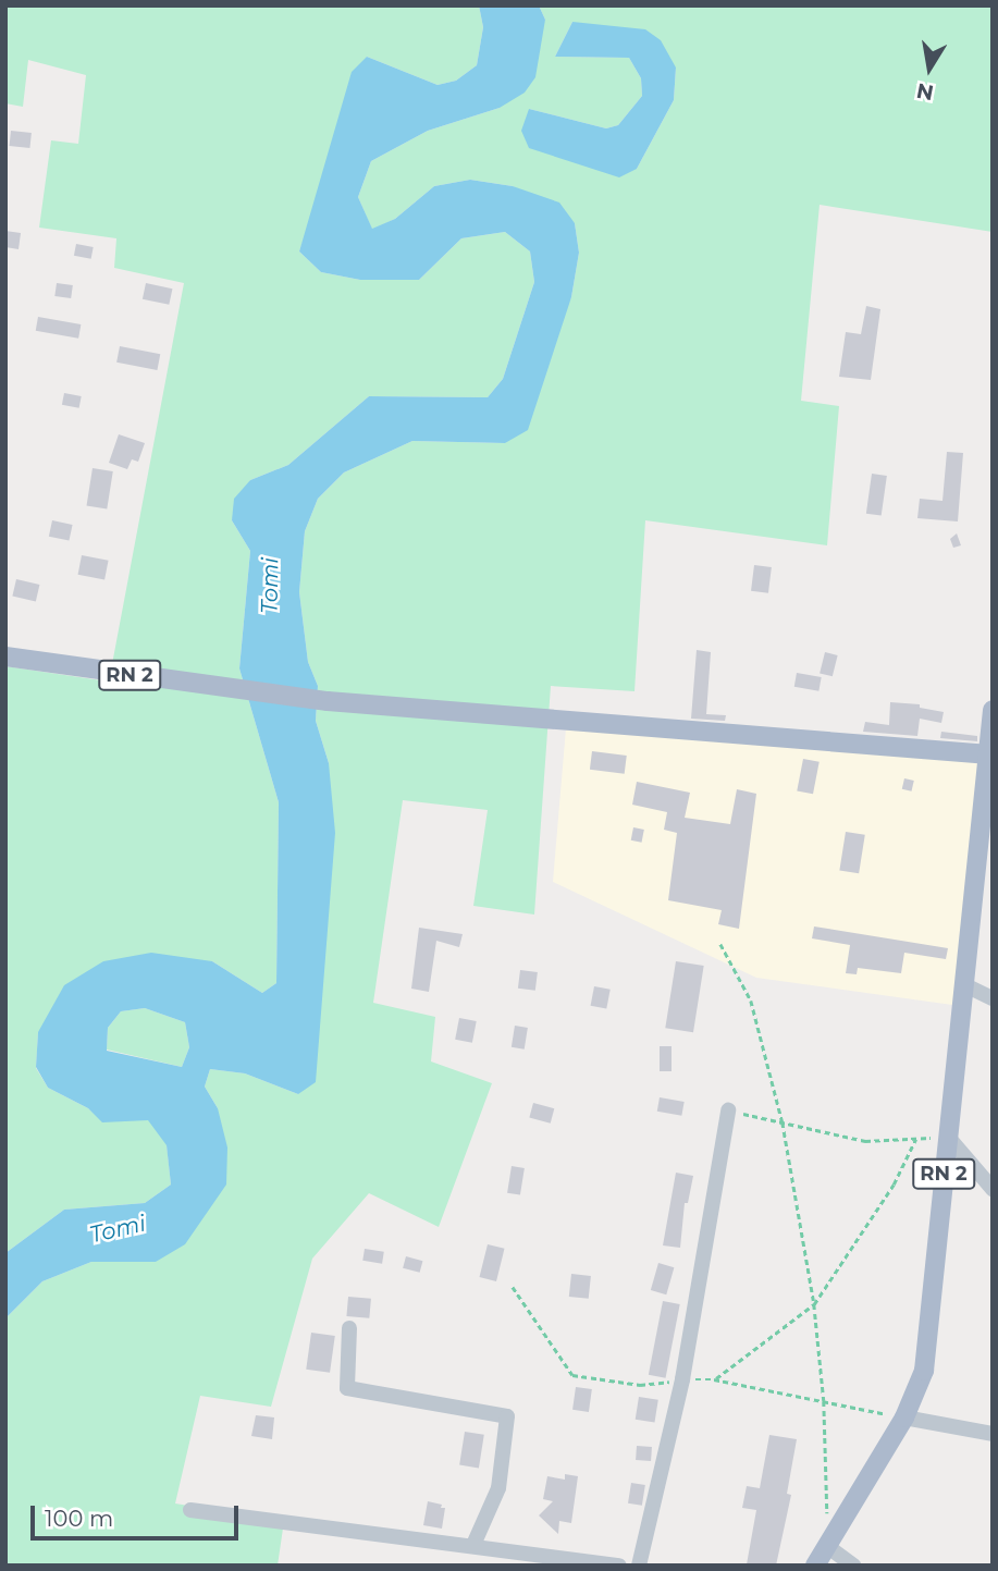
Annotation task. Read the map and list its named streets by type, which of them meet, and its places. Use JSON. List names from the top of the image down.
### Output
{
  "streets": {
    "main road": ["RN 2"]
  },
  "water": ["Tomi"],
  "scale_bar": "100 m",
  "north": "bottom"
}
